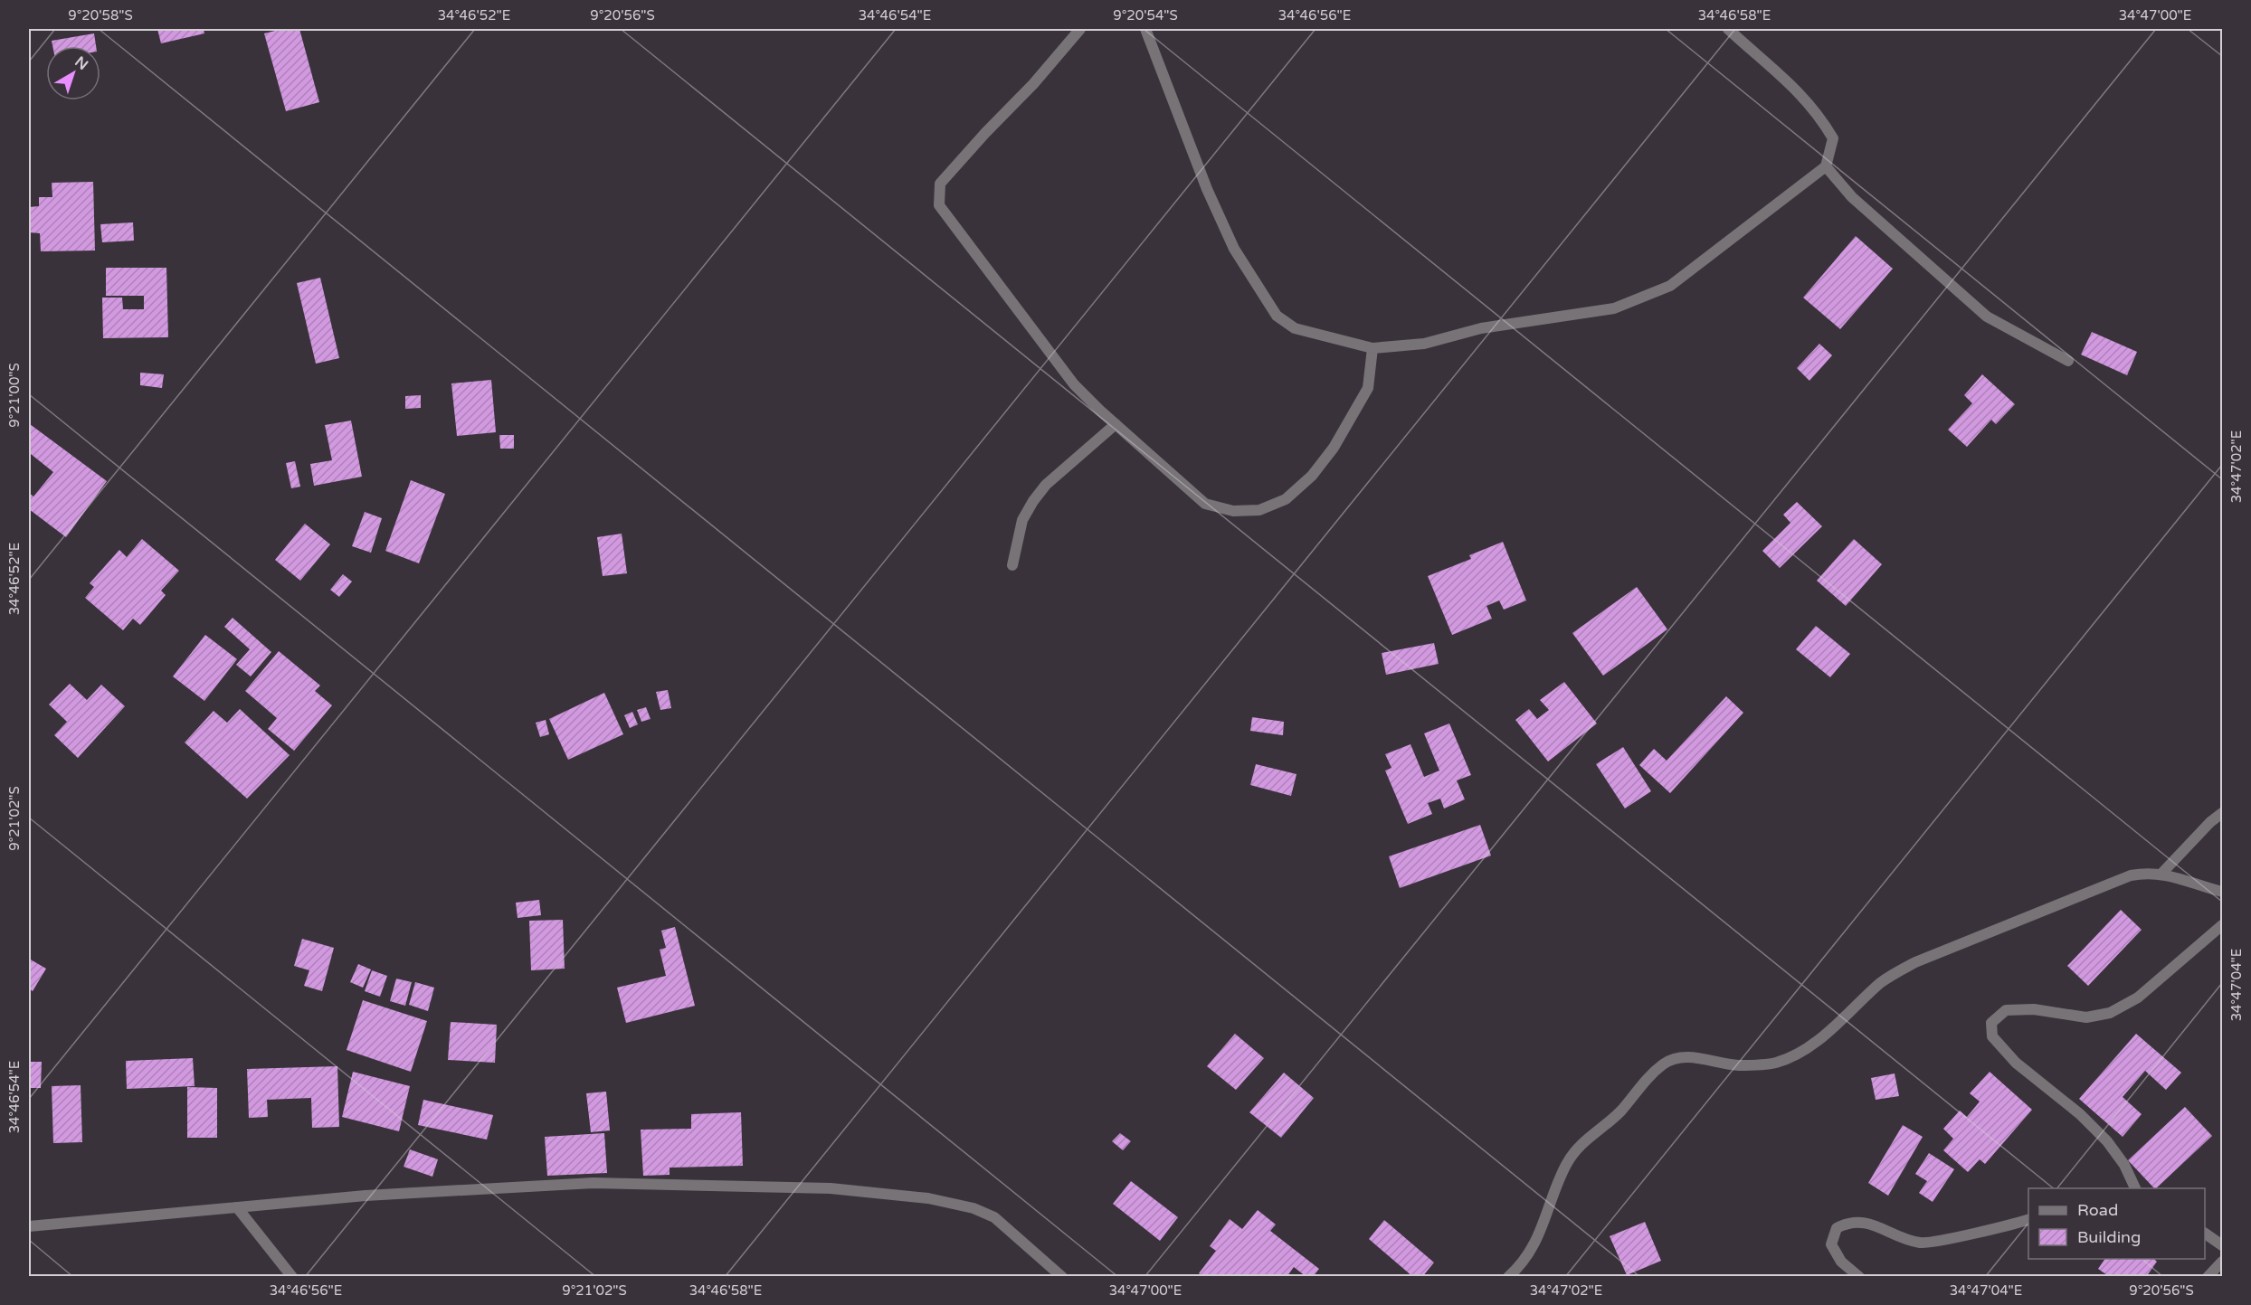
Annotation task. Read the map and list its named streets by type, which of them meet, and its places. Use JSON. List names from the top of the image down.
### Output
{
  "legend": ["Road", "Building"],
  "north": "top right",
  "coordinates": [
    "9°20'58\"S",
    "34°46'52\"E",
    "9°20'56\"S",
    "34°46'54\"E",
    "9°20'54\"S",
    "34°46'56\"E",
    "34°46'58\"E",
    "34°47'00\"E",
    "9°21'00\"S",
    "34°47'02\"E",
    "9°21'02\"S",
    "34°47'04\"E"
  ]
}
